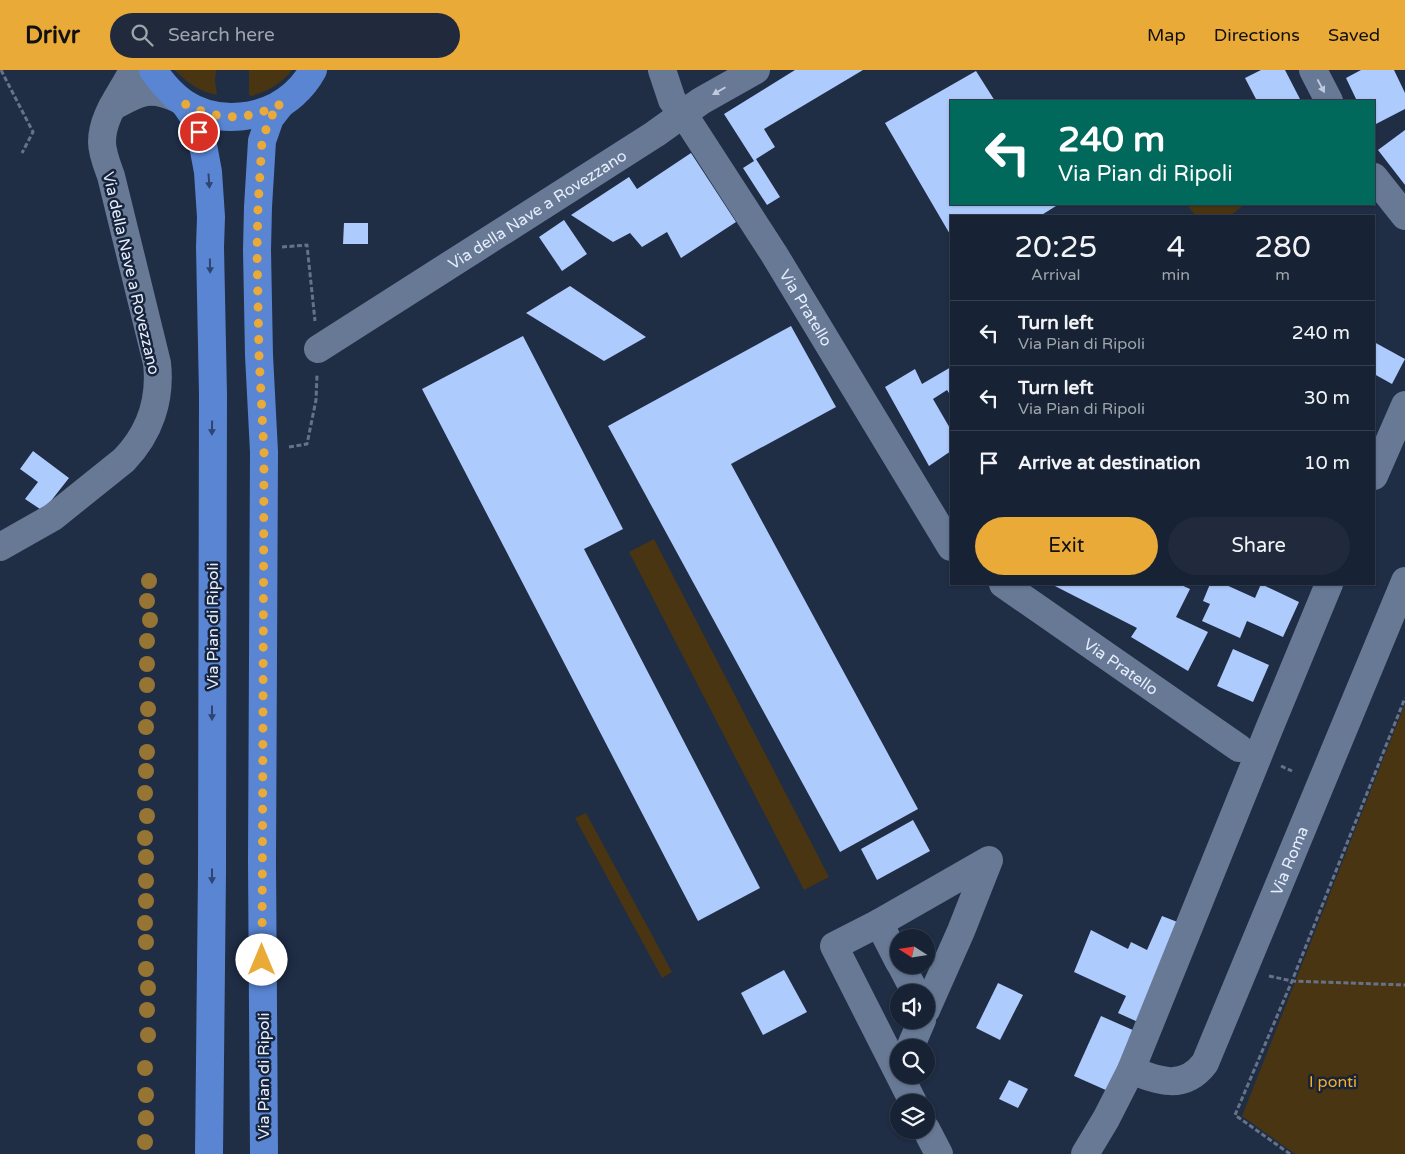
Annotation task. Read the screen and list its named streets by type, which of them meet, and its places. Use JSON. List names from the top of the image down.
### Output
{
  "streets": {
    "main road": ["Via Pian di Ripoli"],
    "street": ["Via della Nave a Rovezzano", "Via Pratello", "Via Roma"]
  },
  "crossings": [
    ["Via della Nave a Rovezzano", "Via Pratello"]
  ],
  "parks": ["I ponti"],
  "north": "left",
  "page": {
    "header": "Drivr",
    "search": "Search here",
    "nav": ["Map", "Directions", "Saved"],
    "turn": ["240 m", "Via Pian di Ripoli"],
    "eta": [
      "20:25",
      "Arrival",
      "4",
      "min",
      "280",
      "m"
    ],
    "list": [
      {
        "name": "Turn left",
        "note": "Via Pian di Ripoli",
        "value": "240 m"
      },
      {
        "name": "Turn left",
        "note": "Via Pian di Ripoli",
        "value": "30 m"
      },
      {
        "name": "Arrive at destination",
        "value": "10 m"
      }
    ],
    "buttons": ["Exit", "Share"]
  }
}
